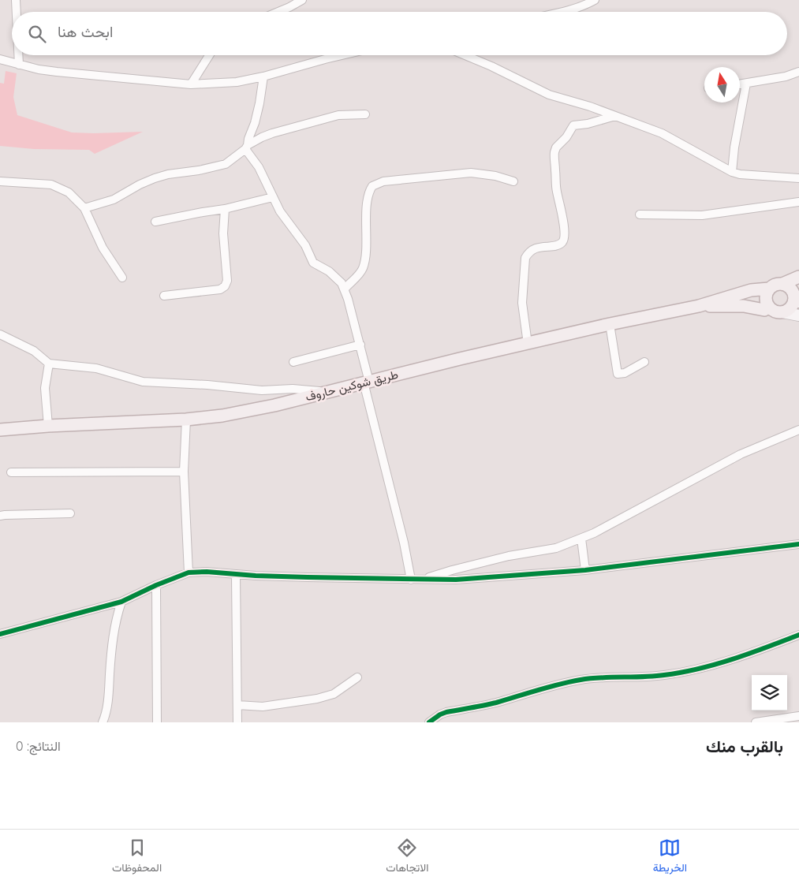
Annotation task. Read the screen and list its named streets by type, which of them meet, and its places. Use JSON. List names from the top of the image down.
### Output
{
  "streets": {
    "main road": ["طريق شوكين حاروف"]
  },
  "north": "top",
  "page": {
    "search": "ابحث هنا",
    "heading": ["بالقرب منك", "النتائج: 0"],
    "nav": ["الخريطة", "الاتجاهات", "المحفوظات"]
  }
}
